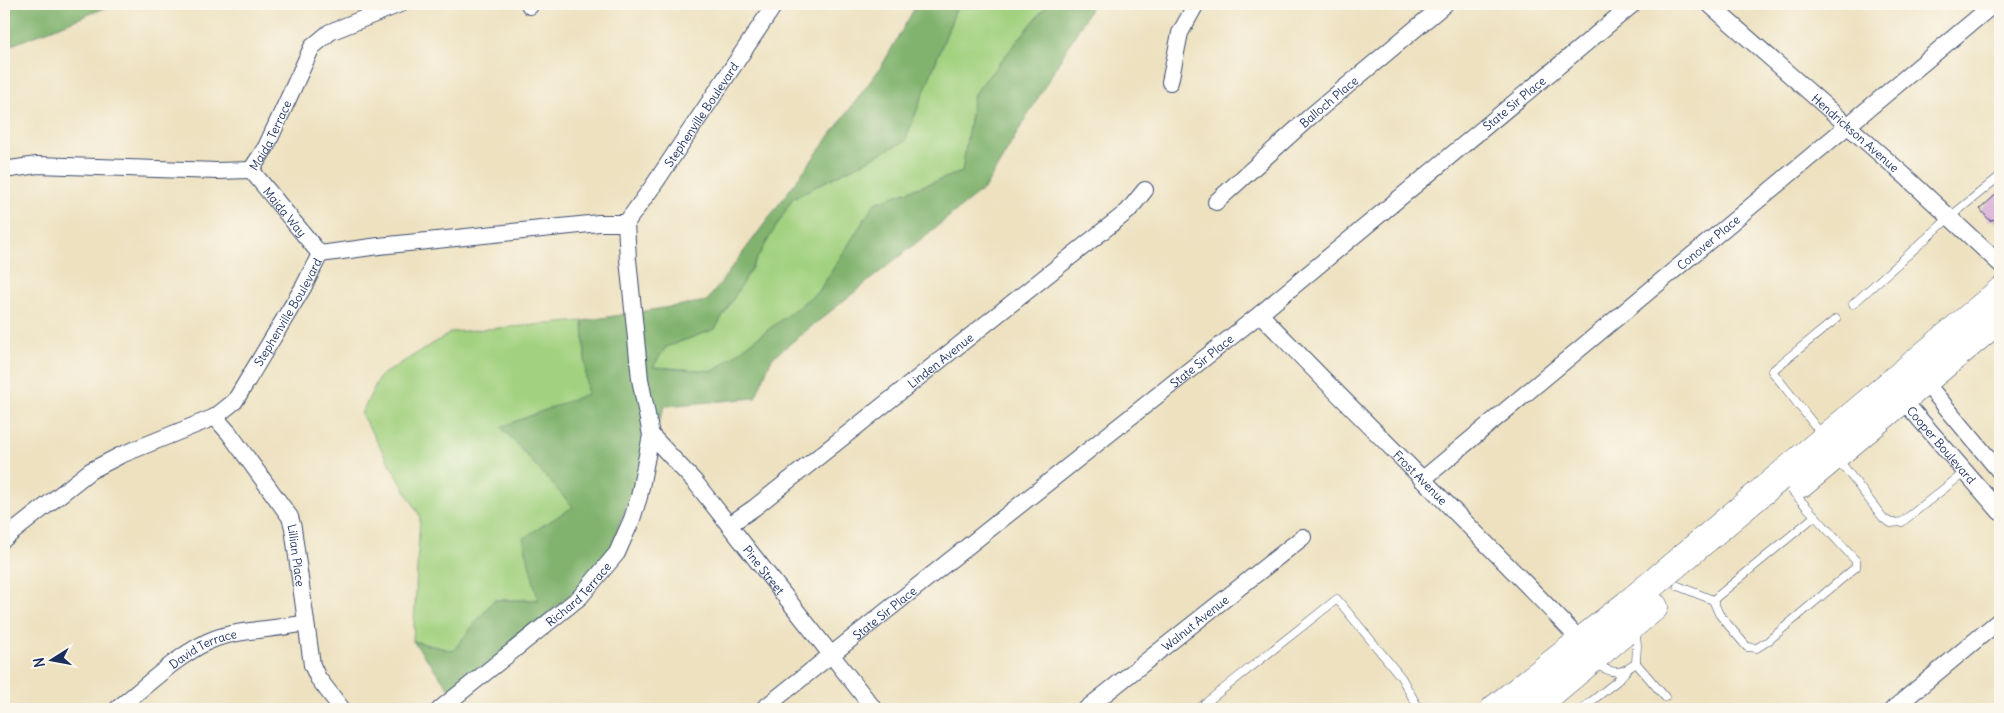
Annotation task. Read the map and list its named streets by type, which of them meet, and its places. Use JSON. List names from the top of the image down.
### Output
{
  "streets": {
    "street": [
      "Balloch Place",
      "State Sir Place",
      "Stephenville Boulevard",
      "Maida Terrace",
      "Hendrickson Avenue",
      "Maida Way",
      "Conover Place",
      "Linden Avenue",
      "Cooper Boulevard",
      "Frost Avenue",
      "Lillian Place",
      "Pine Street",
      "Richard Terrace",
      "Walnut Avenue",
      "David Terrace"
    ]
  },
  "crossings": [
    ["State Sir Place", "Frost Avenue"],
    ["State Sir Place", "Pine Street"],
    ["Stephenville Boulevard", "Maida Way"],
    ["Stephenville Boulevard", "Lillian Place"],
    ["Maida Terrace", "Maida Way"],
    ["Hendrickson Avenue", "Conover Place"],
    ["Conover Place", "Frost Avenue"],
    ["Linden Avenue", "Pine Street"],
    ["Lillian Place", "David Terrace"],
    ["Pine Street", "Richard Terrace"]
  ],
  "north": "left"
}
